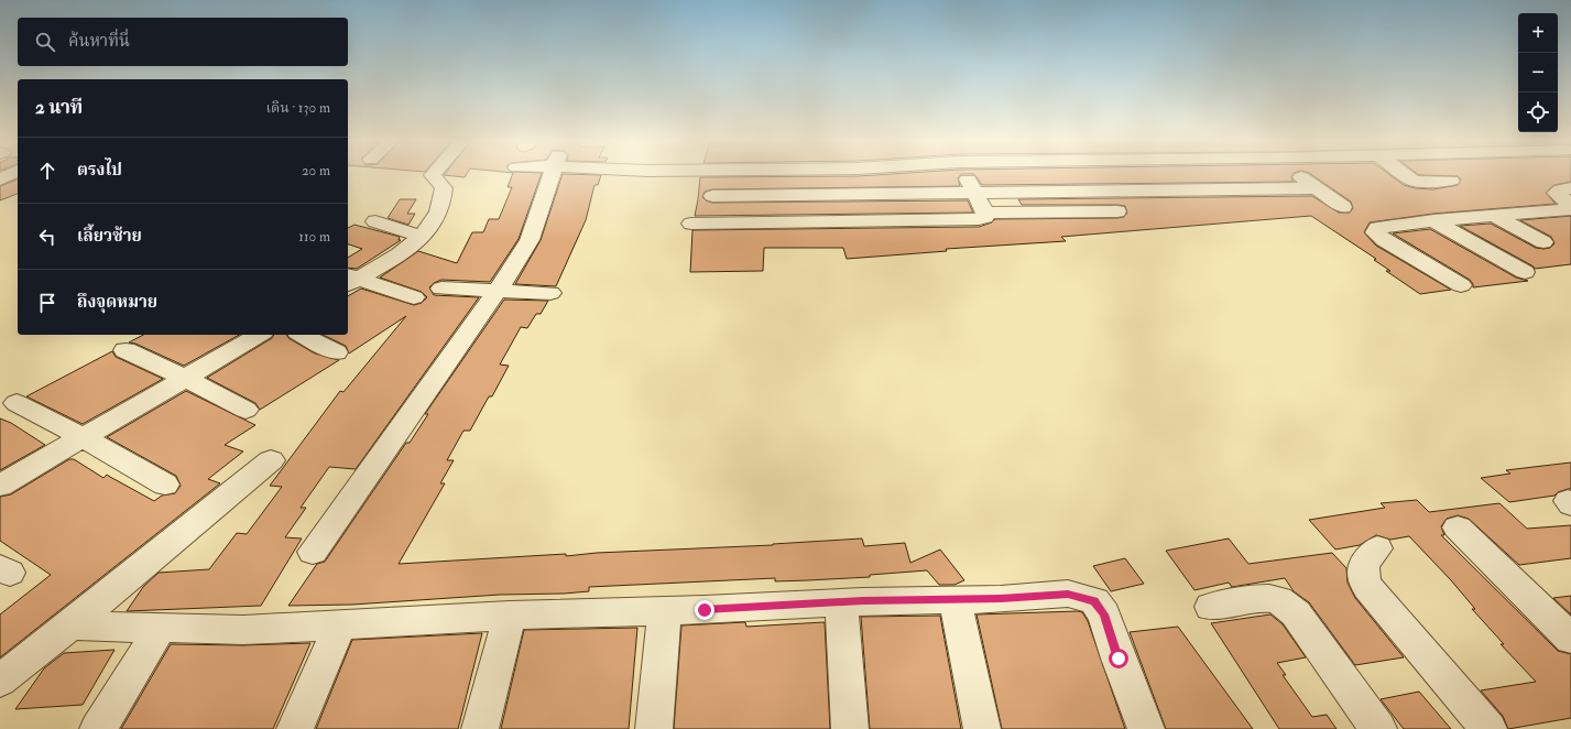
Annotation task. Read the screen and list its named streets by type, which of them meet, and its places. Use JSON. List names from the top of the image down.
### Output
{
  "page": {
    "map_buttons": ["+", "−"],
    "search": "ค้นหาที่นี่",
    "heading": ["2 นาที", "เดิน · 130 m"],
    "list": [
      ["ตรงไป", "20 m"],
      ["เลี้ยวซ้าย", "110 m"],
      "ถึงจุดหมาย"
    ]
  }
}
